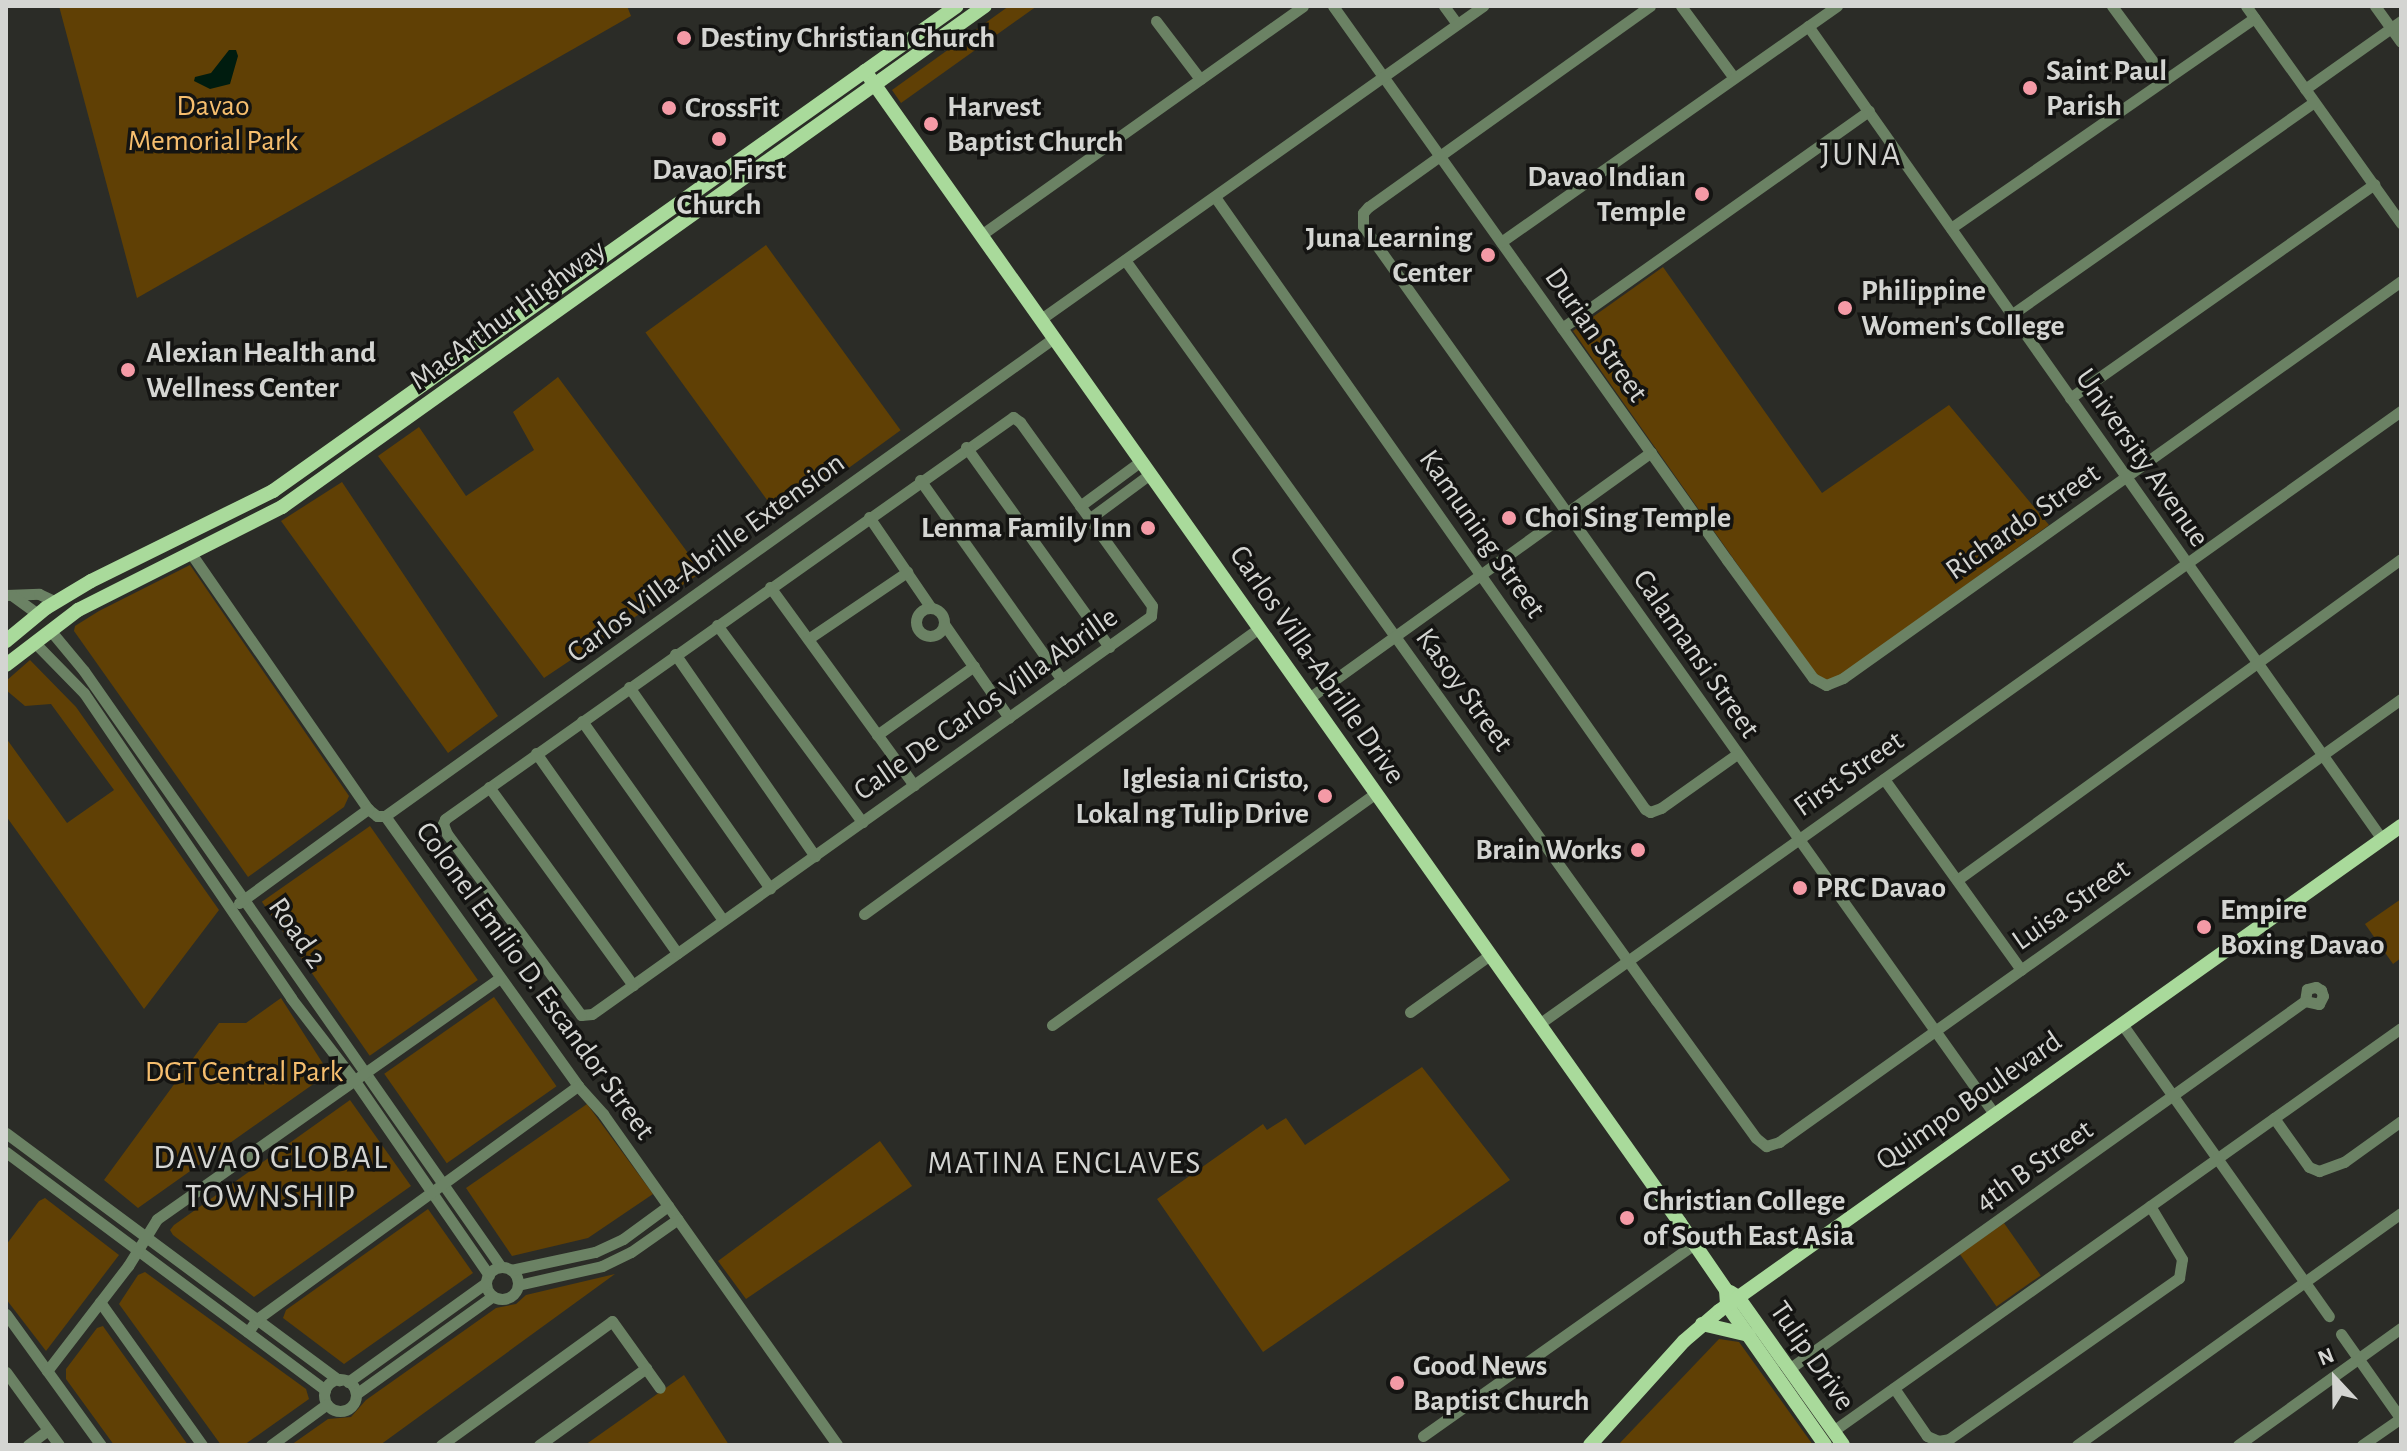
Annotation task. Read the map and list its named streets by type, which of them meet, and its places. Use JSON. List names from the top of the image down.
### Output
{
  "streets": {
    "main road": [
      "MacArthur Highway",
      "Carlos Villa-Abrille Drive",
      "Quimpo Boulevard",
      "Tulip Drive"
    ],
    "street": [
      "Durian Street",
      "University Avenue",
      "Richardo Street",
      "Kamuning Street",
      "Carlos Villa-Abrille Extension",
      "Calamansi Street",
      "Kasoy Street",
      "Calle De Carlos Villa Abrille",
      "First Street",
      "Luisa Street",
      "Road 2",
      "Colonel Emilio D. Escandor Street",
      "4th B Street"
    ]
  },
  "crossings": [
    ["MacArthur Highway", "Carlos Villa-Abrille Drive"],
    ["MacArthur Highway", "Road 2"],
    ["Durian Street", "Richardo Street"],
    ["Durian Street", "Calamansi Street"],
    ["University Avenue", "Richardo Street"],
    ["University Avenue", "First Street"],
    ["University Avenue", "Luisa Street"],
    ["University Avenue", "Quimpo Boulevard"],
    ["Kamuning Street", "Calamansi Street"],
    ["Carlos Villa-Abrille Extension", "Carlos Villa-Abrille Drive"],
    ["Carlos Villa-Abrille Extension", "Colonel Emilio D. Escandor Street"],
    ["Calamansi Street", "First Street"],
    ["Calamansi Street", "Luisa Street"],
    ["Calamansi Street", "Quimpo Boulevard"],
    ["Carlos Villa-Abrille Drive", "First Street"],
    ["Carlos Villa-Abrille Drive", "Quimpo Boulevard"],
    ["Carlos Villa-Abrille Drive", "Tulip Drive"],
    ["Kasoy Street", "First Street"],
    ["Kasoy Street", "Luisa Street"],
    ["Quimpo Boulevard", "Tulip Drive"],
    ["4th B Street", "Tulip Drive"]
  ],
  "districts": ["JUNA", "DAVAO GLOBAL TOWNSHIP", "MATINA ENCLAVES"],
  "parks": ["Davao Memorial Park", "DGT Central Park"],
  "places": [
    "Destiny Christian Church",
    "Saint Paul Parish",
    "CrossFit",
    "Harvest Baptist Church",
    "Davao First Church",
    "Davao Indian Temple",
    "Juna Learning Center",
    "Philippine Women's College",
    "Alexian Health and Wellness Center",
    "Choi Sing Temple",
    "Lenma Family Inn",
    "Iglesia ni Cristo, Lokal ng Tulip Drive",
    "Brain Works",
    "PRC Davao",
    "Empire Boxing Davao",
    "Christian College of South East Asia",
    "Good News Baptist Church"
  ],
  "north": "top"
}
